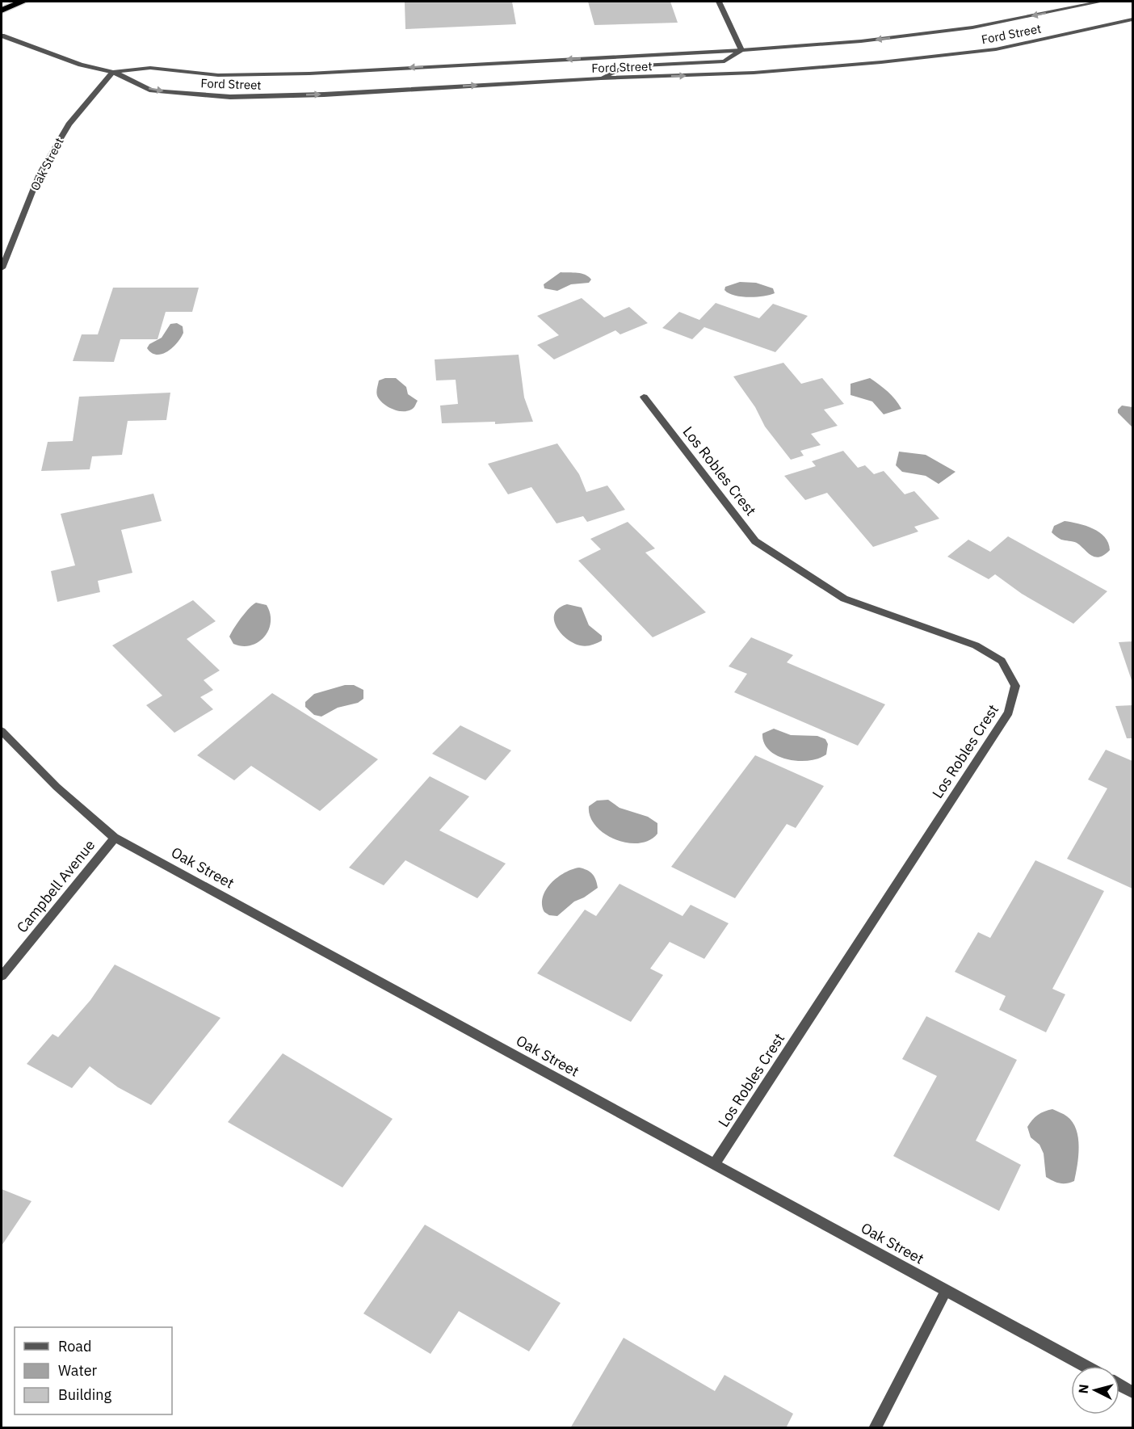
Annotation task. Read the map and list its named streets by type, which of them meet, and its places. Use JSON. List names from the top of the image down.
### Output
{
  "streets": {
    "street": [
      "Ford Street",
      "Oak Street",
      "Los Robles Crest",
      "Campbell Avenue"
    ]
  },
  "crossings": [
    ["Ford Street", "Oak Street"],
    ["Oak Street", "Los Robles Crest"],
    ["Oak Street", "Campbell Avenue"]
  ],
  "legend": ["Road", "Water", "Building"],
  "north": "left"
}
